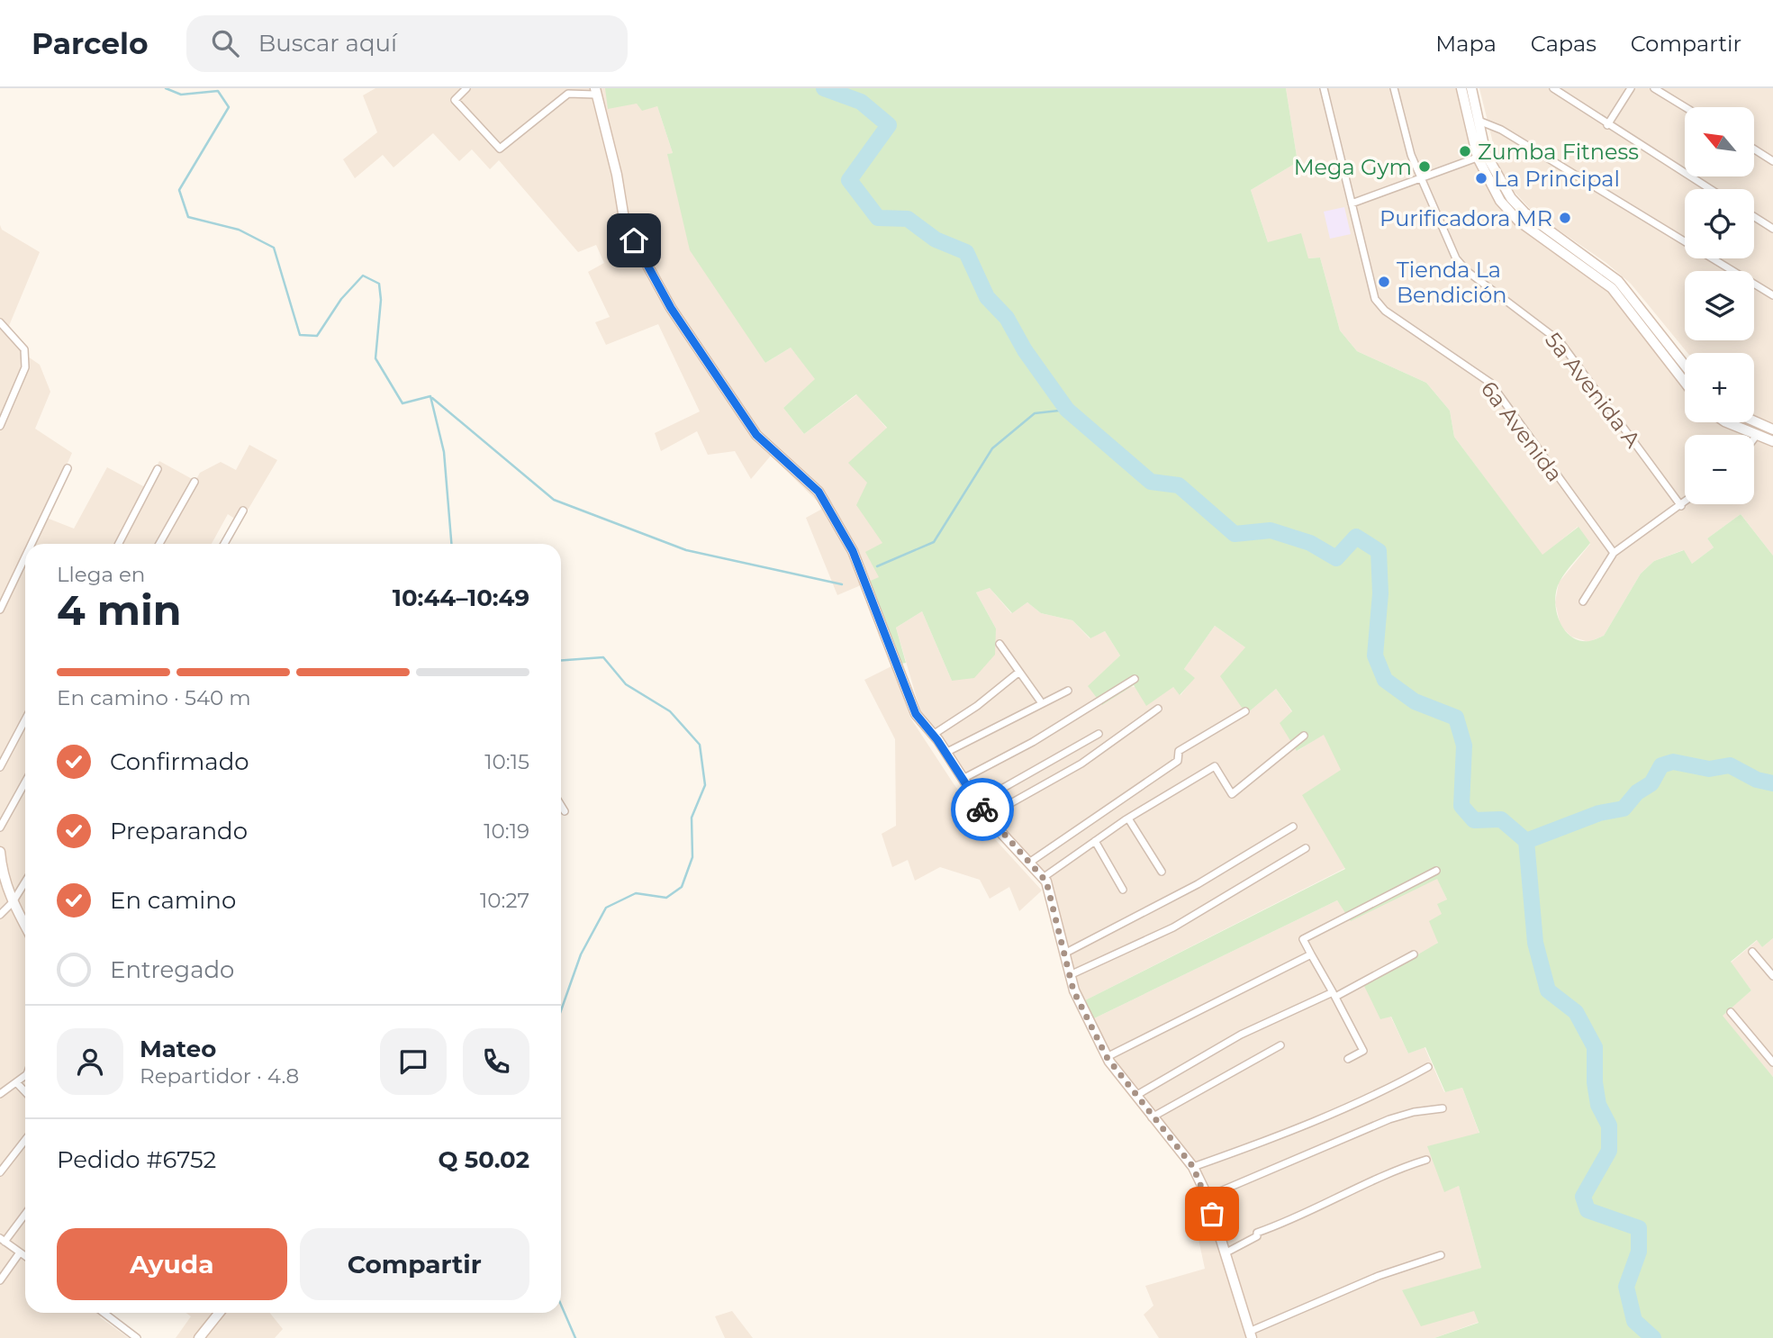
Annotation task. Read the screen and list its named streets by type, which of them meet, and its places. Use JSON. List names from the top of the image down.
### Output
{
  "streets": {
    "street": ["5a Avenida A", "6a Avenida"]
  },
  "places": [
    "Zumba Fitness",
    "Mega Gym",
    "La Principal",
    "Purificadora MR",
    "Tienda La Bendición"
  ],
  "north": "top left",
  "page": {
    "header": "Parcelo",
    "search": "Buscar aquí",
    "nav": ["Mapa", "Capas", "Compartir"],
    "map_buttons": ["+", "−"],
    "heading": ["4 min", "Llega en", "10:44–10:49"],
    "panel": [
      "Mateo",
      "Repartidor · 4.8",
      "Pedido #6752",
      "Q 50.02"
    ],
    "bar": "En camino · 540 m",
    "list": [
      ["Confirmado", "10:15"],
      ["Preparando", "10:19"],
      ["En camino", "10:27"],
      "Entregado"
    ],
    "buttons": ["Ayuda", "Compartir"]
  }
}
